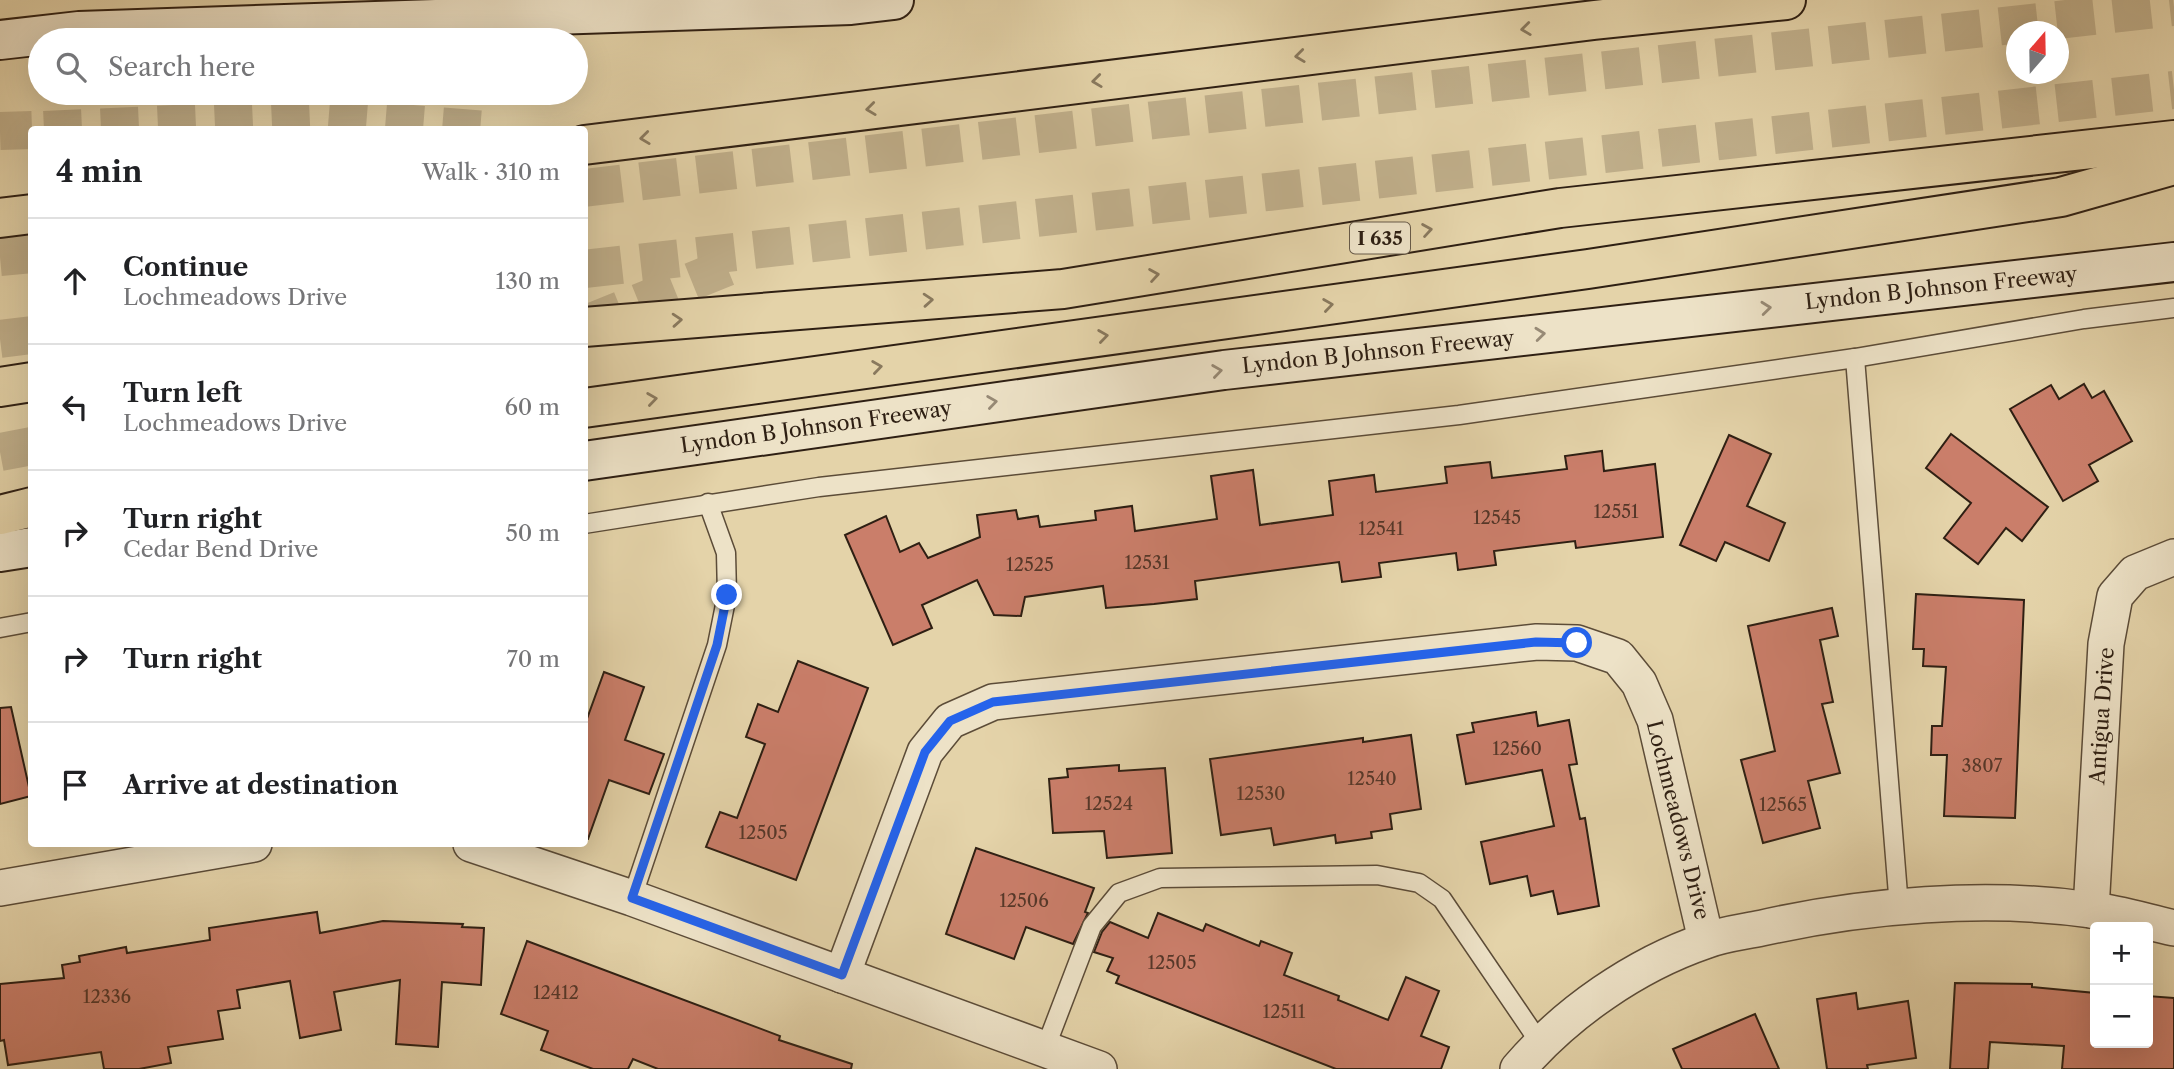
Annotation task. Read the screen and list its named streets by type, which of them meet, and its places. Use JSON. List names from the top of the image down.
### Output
{
  "streets": {
    "highway": ["I 635"],
    "main road": ["Lyndon B Johnson Freeway"],
    "street": ["Antigua Drive", "Lochmeadows Drive"]
  },
  "one_way": ["Lyndon B Johnson Freeway"],
  "house_numbers": [
    "12551",
    "12545",
    "12541",
    "12531",
    "12525",
    "12560",
    "3807",
    "12540",
    "12530",
    "12524",
    "12565",
    "12505",
    "12506",
    "12505",
    "12412",
    "12336",
    "12511"
  ],
  "north": "top",
  "page": {
    "search": "Search here",
    "heading": ["4 min", "Walk · 310 m"],
    "list": [
      ["Continue", "Lochmeadows Drive", "130 m"],
      ["Turn left", "Lochmeadows Drive", "60 m"],
      ["Turn right", "Cedar Bend Drive", "50 m"],
      ["Turn right", "70 m"],
      "Arrive at destination"
    ],
    "map_buttons": ["+", "−"]
  }
}
